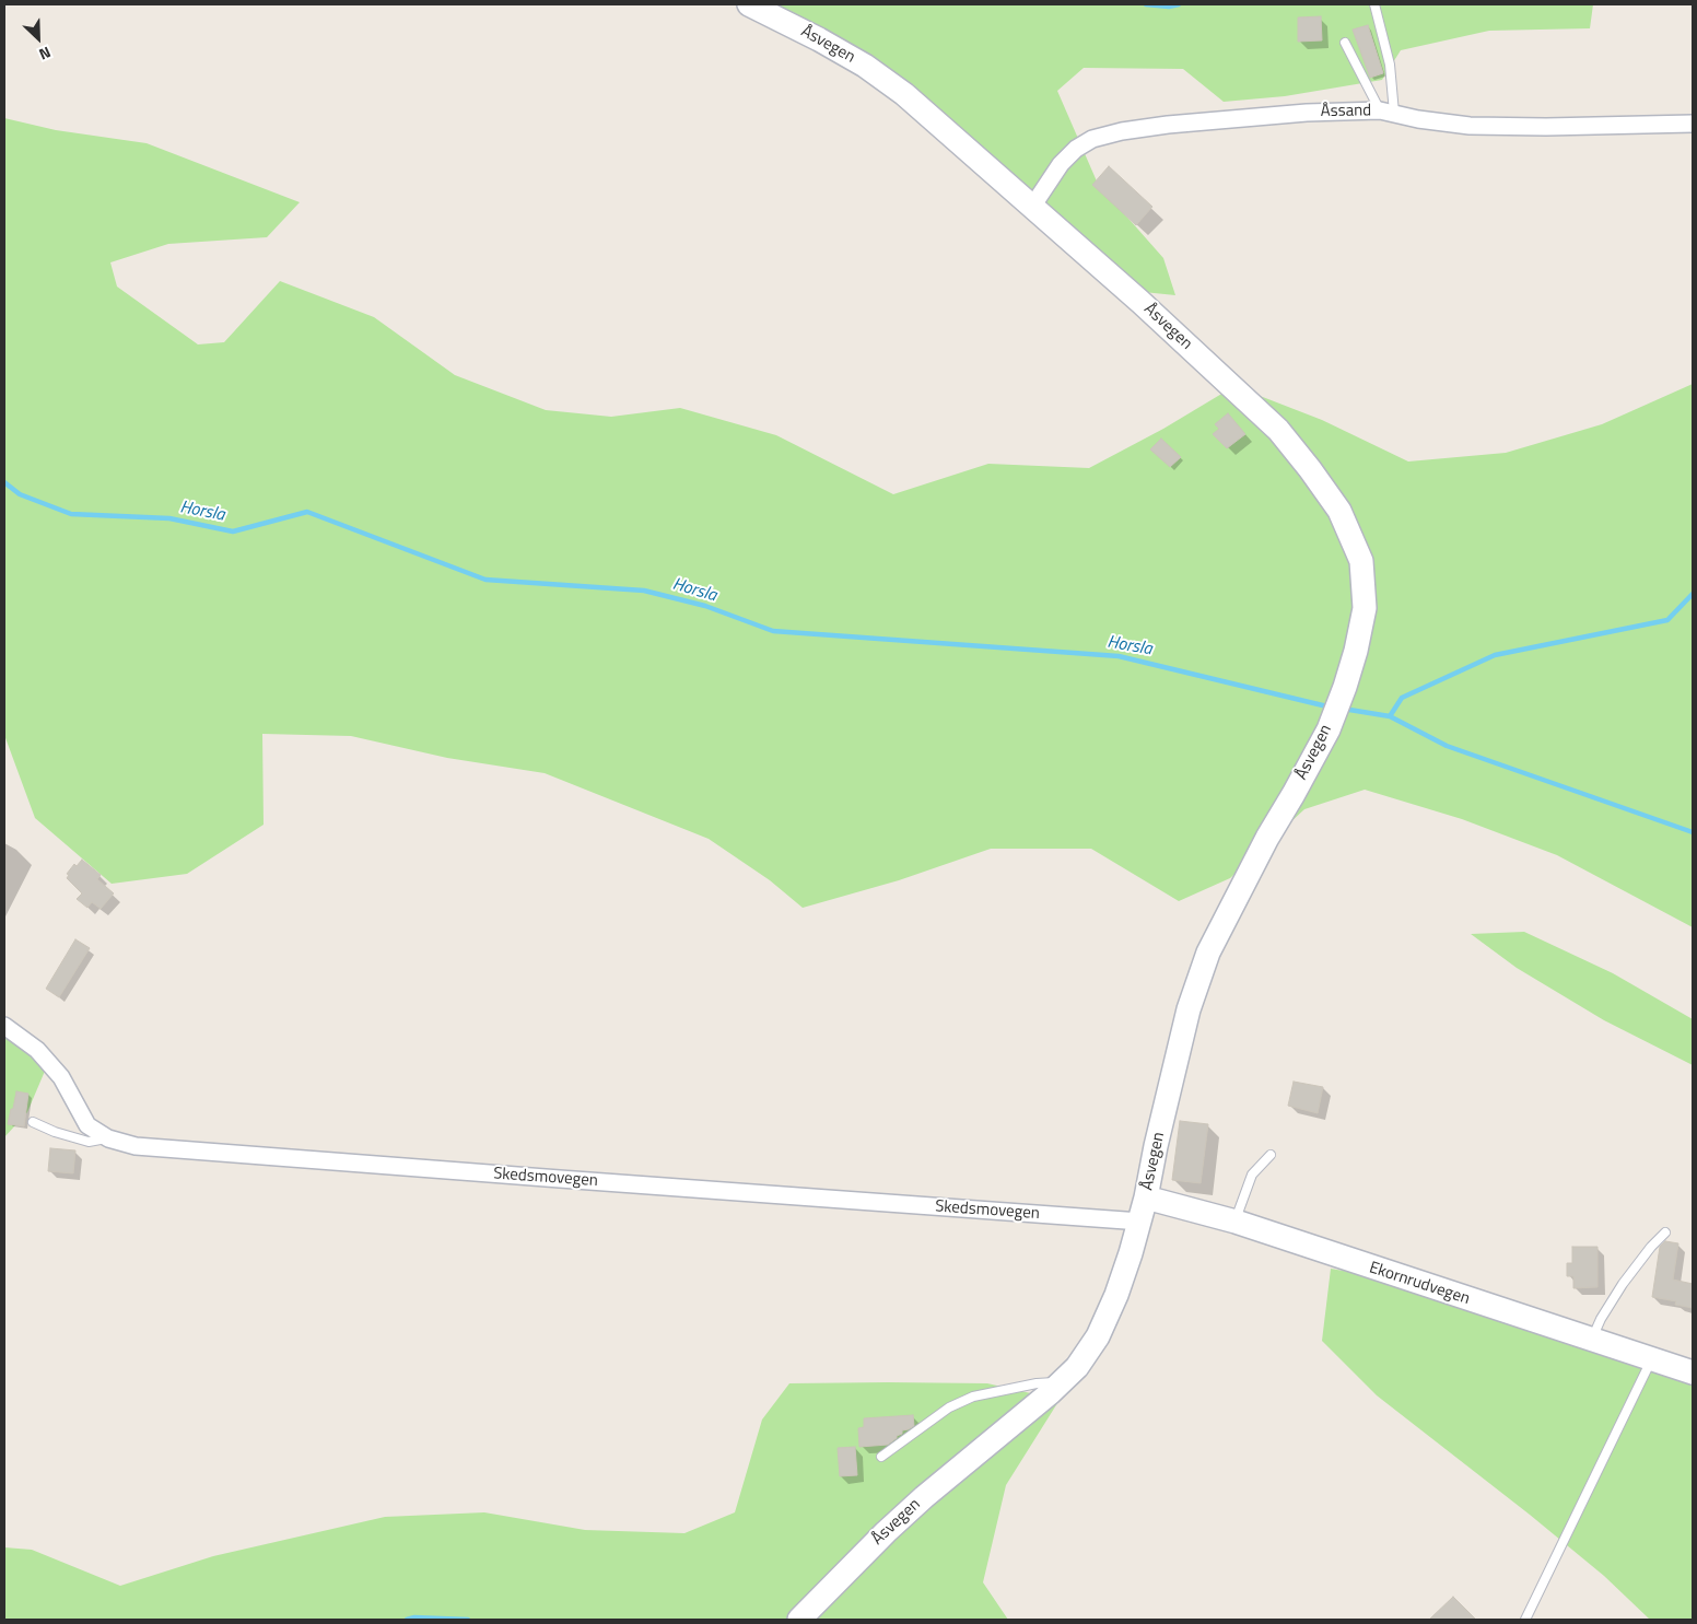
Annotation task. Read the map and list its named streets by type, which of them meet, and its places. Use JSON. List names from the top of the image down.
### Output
{
  "streets": {
    "main road": ["Åsvegen", "Ekornrudvegen"],
    "street": ["Åssand", "Skedsmovegen"]
  },
  "crossings": [
    ["Åsvegen", "Åssand"],
    ["Åsvegen", "Skedsmovegen"],
    ["Åsvegen", "Ekornrudvegen"]
  ],
  "water": ["Horsla"],
  "north": "bottom right"
}
